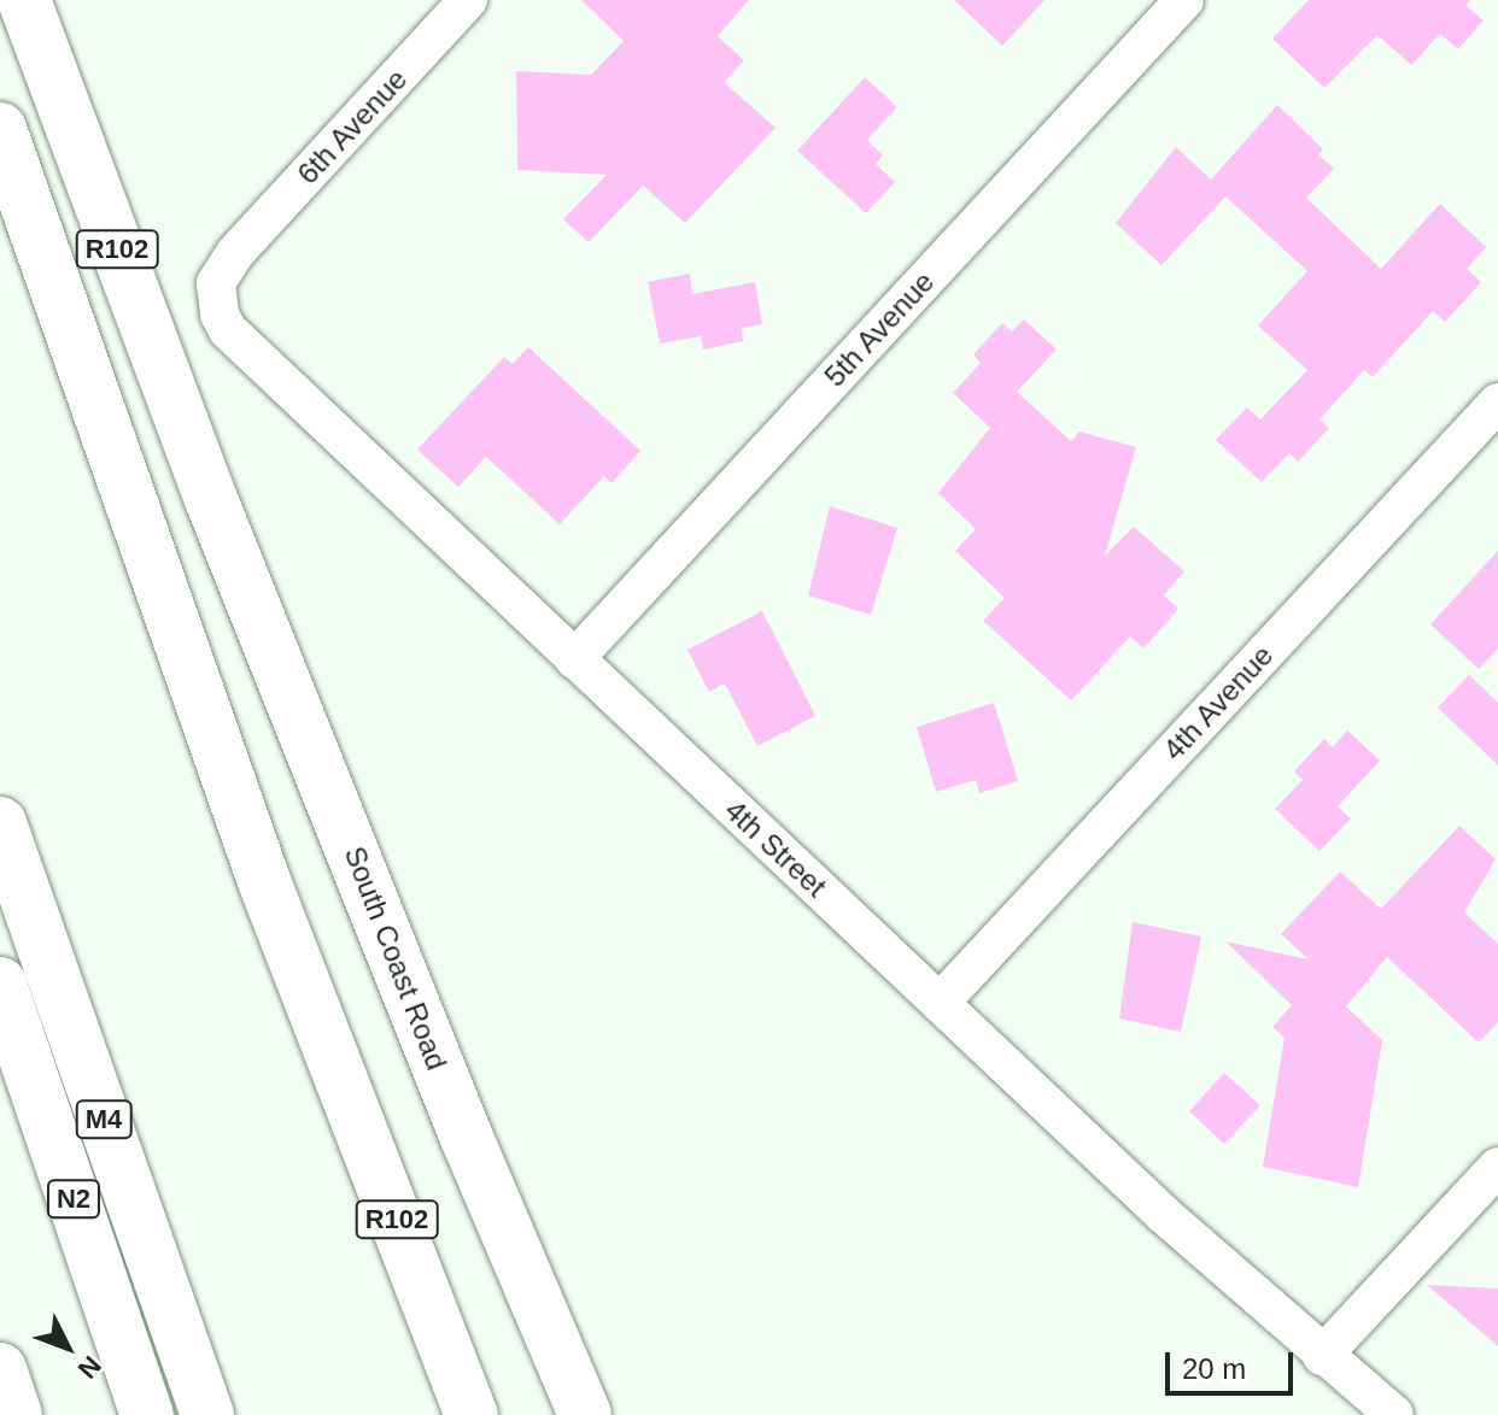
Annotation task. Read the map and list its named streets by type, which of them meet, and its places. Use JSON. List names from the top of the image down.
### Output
{
  "streets": {
    "main road": [
      "R102",
      "South Coast Road",
      "M4",
      "N2"
    ],
    "street": [
      "6th Avenue",
      "5th Avenue",
      "4th Avenue",
      "4th Street"
    ]
  },
  "crossings": [
    ["6th Avenue", "4th Street"],
    ["5th Avenue", "4th Street"],
    ["4th Avenue", "4th Street"]
  ],
  "scale_bar": "20 m",
  "north": "bottom right"
}
